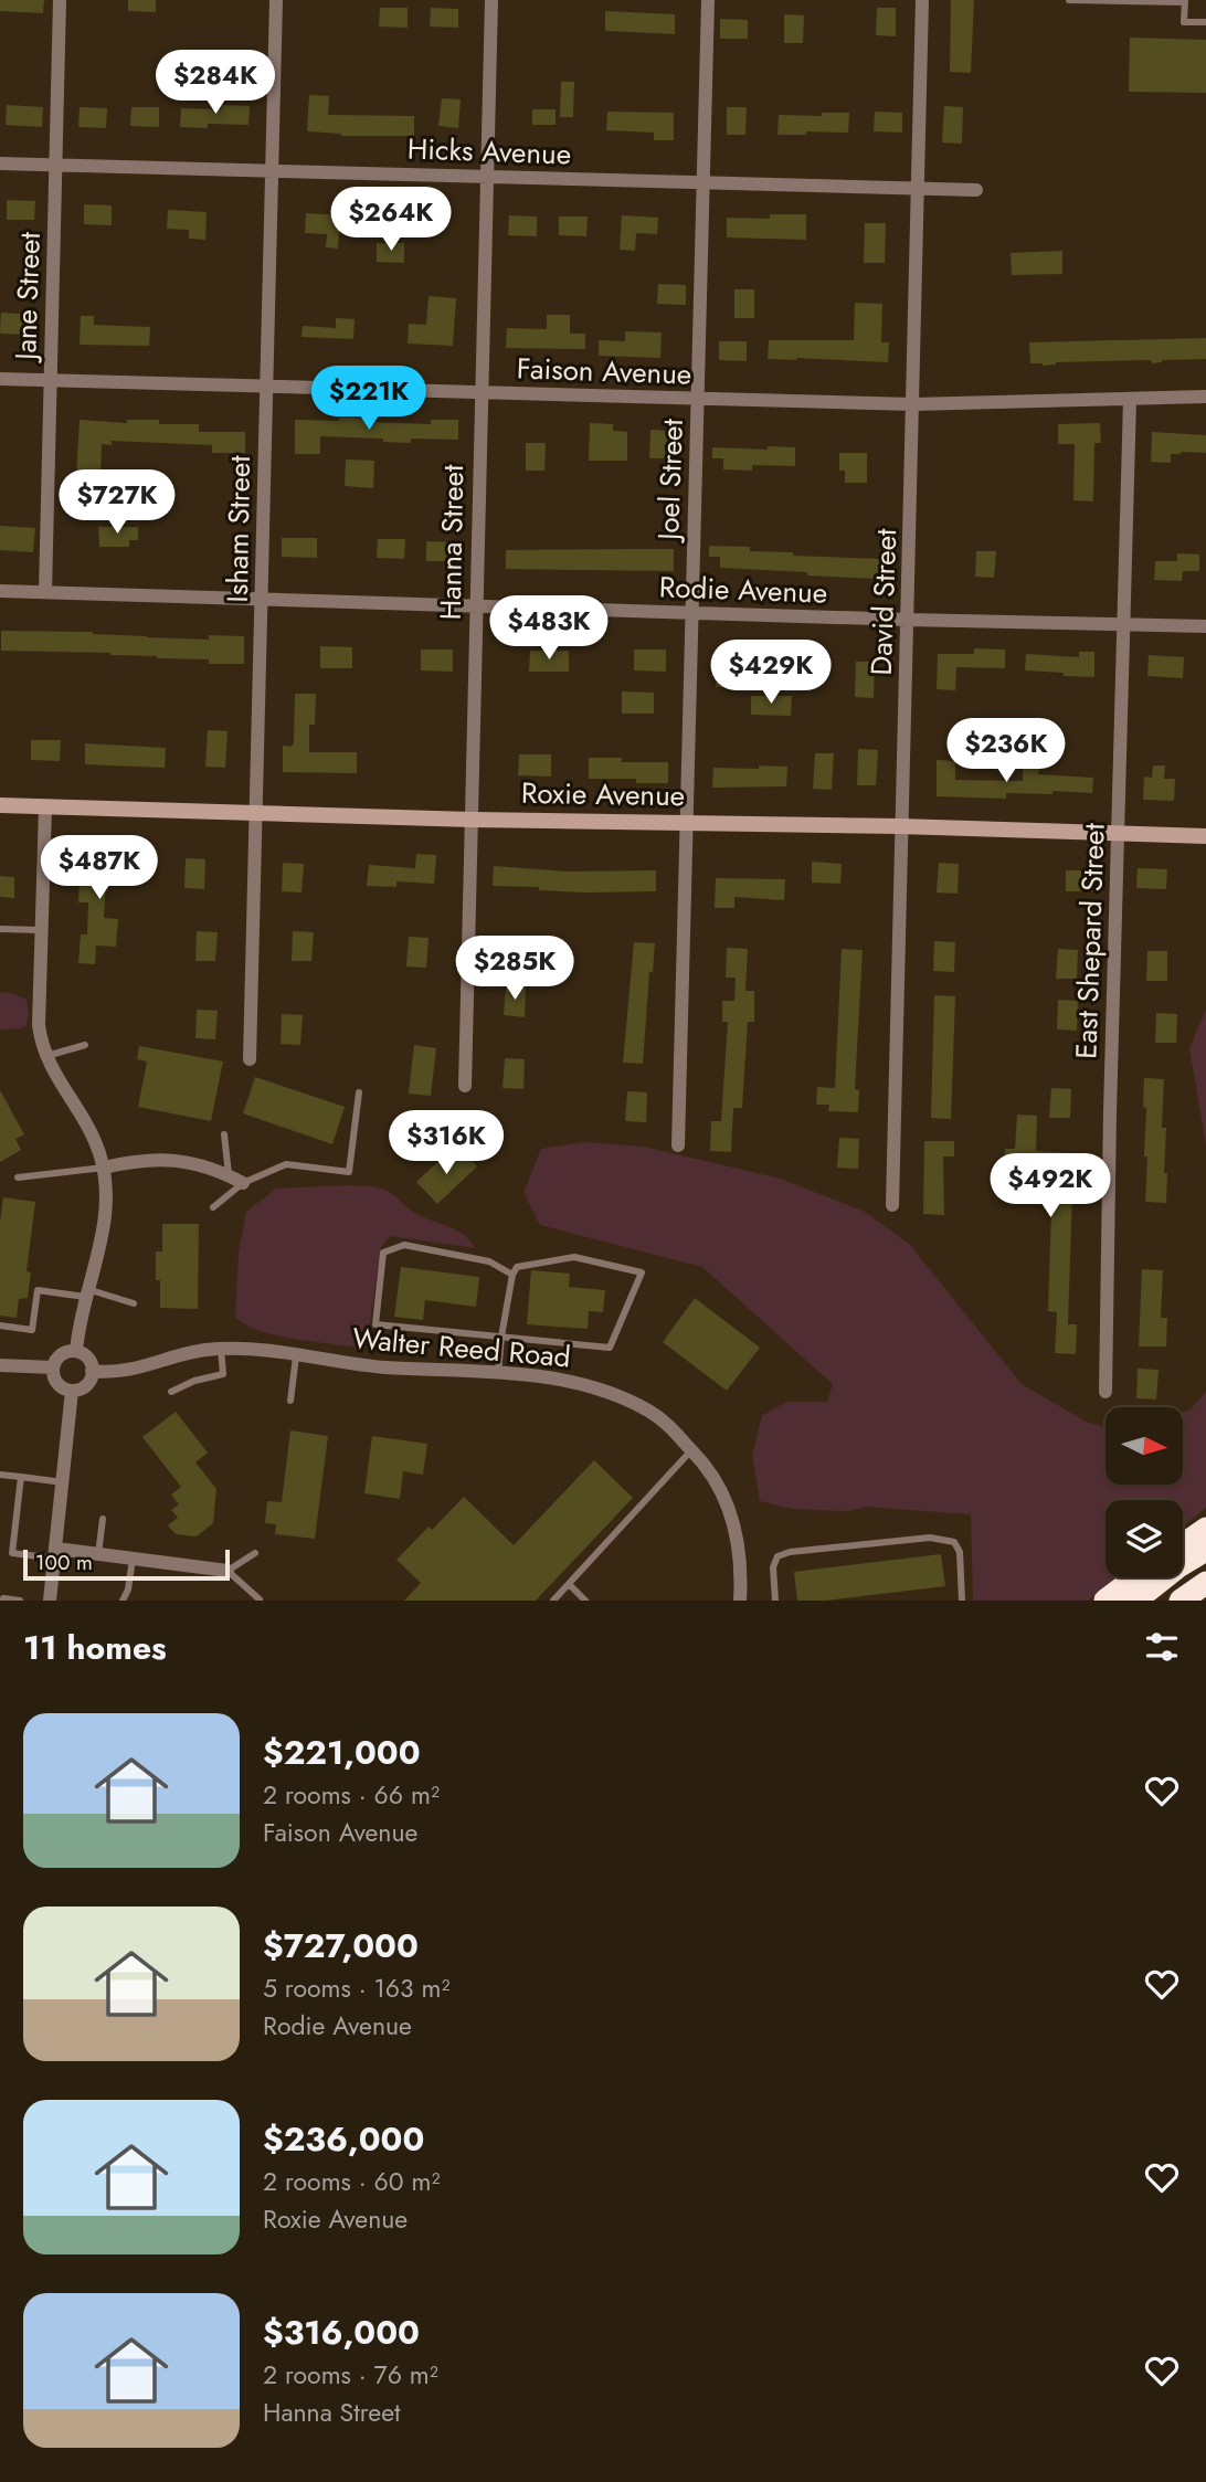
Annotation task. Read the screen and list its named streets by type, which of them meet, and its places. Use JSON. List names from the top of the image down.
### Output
{
  "streets": {
    "street": [
      "Hicks Avenue",
      "Jane Street",
      "Faison Avenue",
      "Joel Street",
      "Isham Street",
      "Hanna Street",
      "Rodie Avenue",
      "David Street",
      "Roxie Avenue",
      "East Shepard Street",
      "Walter Reed Road"
    ]
  },
  "crossings": [
    ["Hicks Avenue", "Jane Street"],
    ["Hicks Avenue", "Joel Street"],
    ["Hicks Avenue", "Isham Street"],
    ["Hicks Avenue", "Hanna Street"],
    ["Hicks Avenue", "David Street"],
    ["Jane Street", "Faison Avenue"],
    ["Jane Street", "Rodie Avenue"],
    ["Faison Avenue", "Joel Street"],
    ["Faison Avenue", "Isham Street"],
    ["Faison Avenue", "Hanna Street"],
    ["Faison Avenue", "David Street"],
    ["Faison Avenue", "East Shepard Street"],
    ["Joel Street", "Rodie Avenue"],
    ["Joel Street", "Roxie Avenue"],
    ["Isham Street", "Rodie Avenue"],
    ["Isham Street", "Roxie Avenue"],
    ["Hanna Street", "Rodie Avenue"],
    ["Hanna Street", "Roxie Avenue"],
    ["Rodie Avenue", "David Street"],
    ["Rodie Avenue", "East Shepard Street"],
    ["David Street", "Roxie Avenue"],
    ["Roxie Avenue", "East Shepard Street"]
  ],
  "scale_bar": "100 m",
  "north": "right",
  "page": {
    "price": [
      "$284K",
      "$264K",
      "$221K",
      "$727K",
      "$483K",
      "$429K",
      "$236K",
      "$487K",
      "$285K",
      "$316K",
      "$492K"
    ],
    "scale": "100 m",
    "heading": "11 homes",
    "list": [
      {
        "name": "$221,000",
        "note": "2 rooms · 66 m² · Faison Avenue"
      },
      {
        "name": "$727,000",
        "note": "5 rooms · 163 m² · Rodie Avenue"
      },
      {
        "name": "$236,000",
        "note": "2 rooms · 60 m² · Roxie Avenue"
      },
      {
        "name": "$316,000",
        "note": "2 rooms · 76 m² · Hanna Street"
      }
    ]
  }
}
